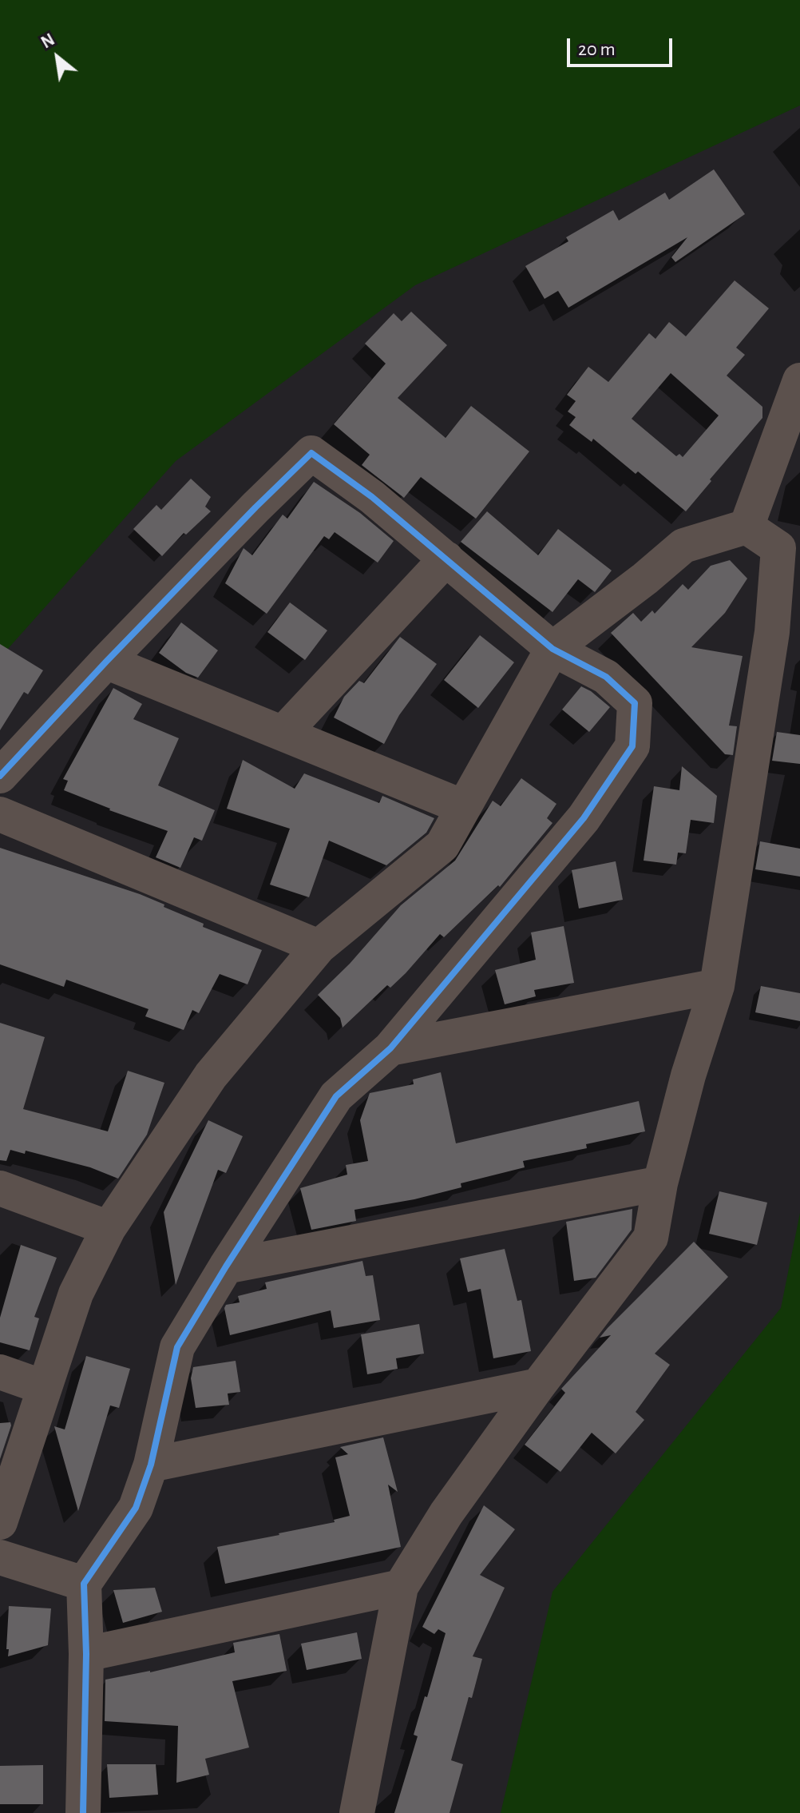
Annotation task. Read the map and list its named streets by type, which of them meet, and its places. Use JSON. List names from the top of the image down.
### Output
{
  "scale_bar": "20 m",
  "north": "top left"
}
